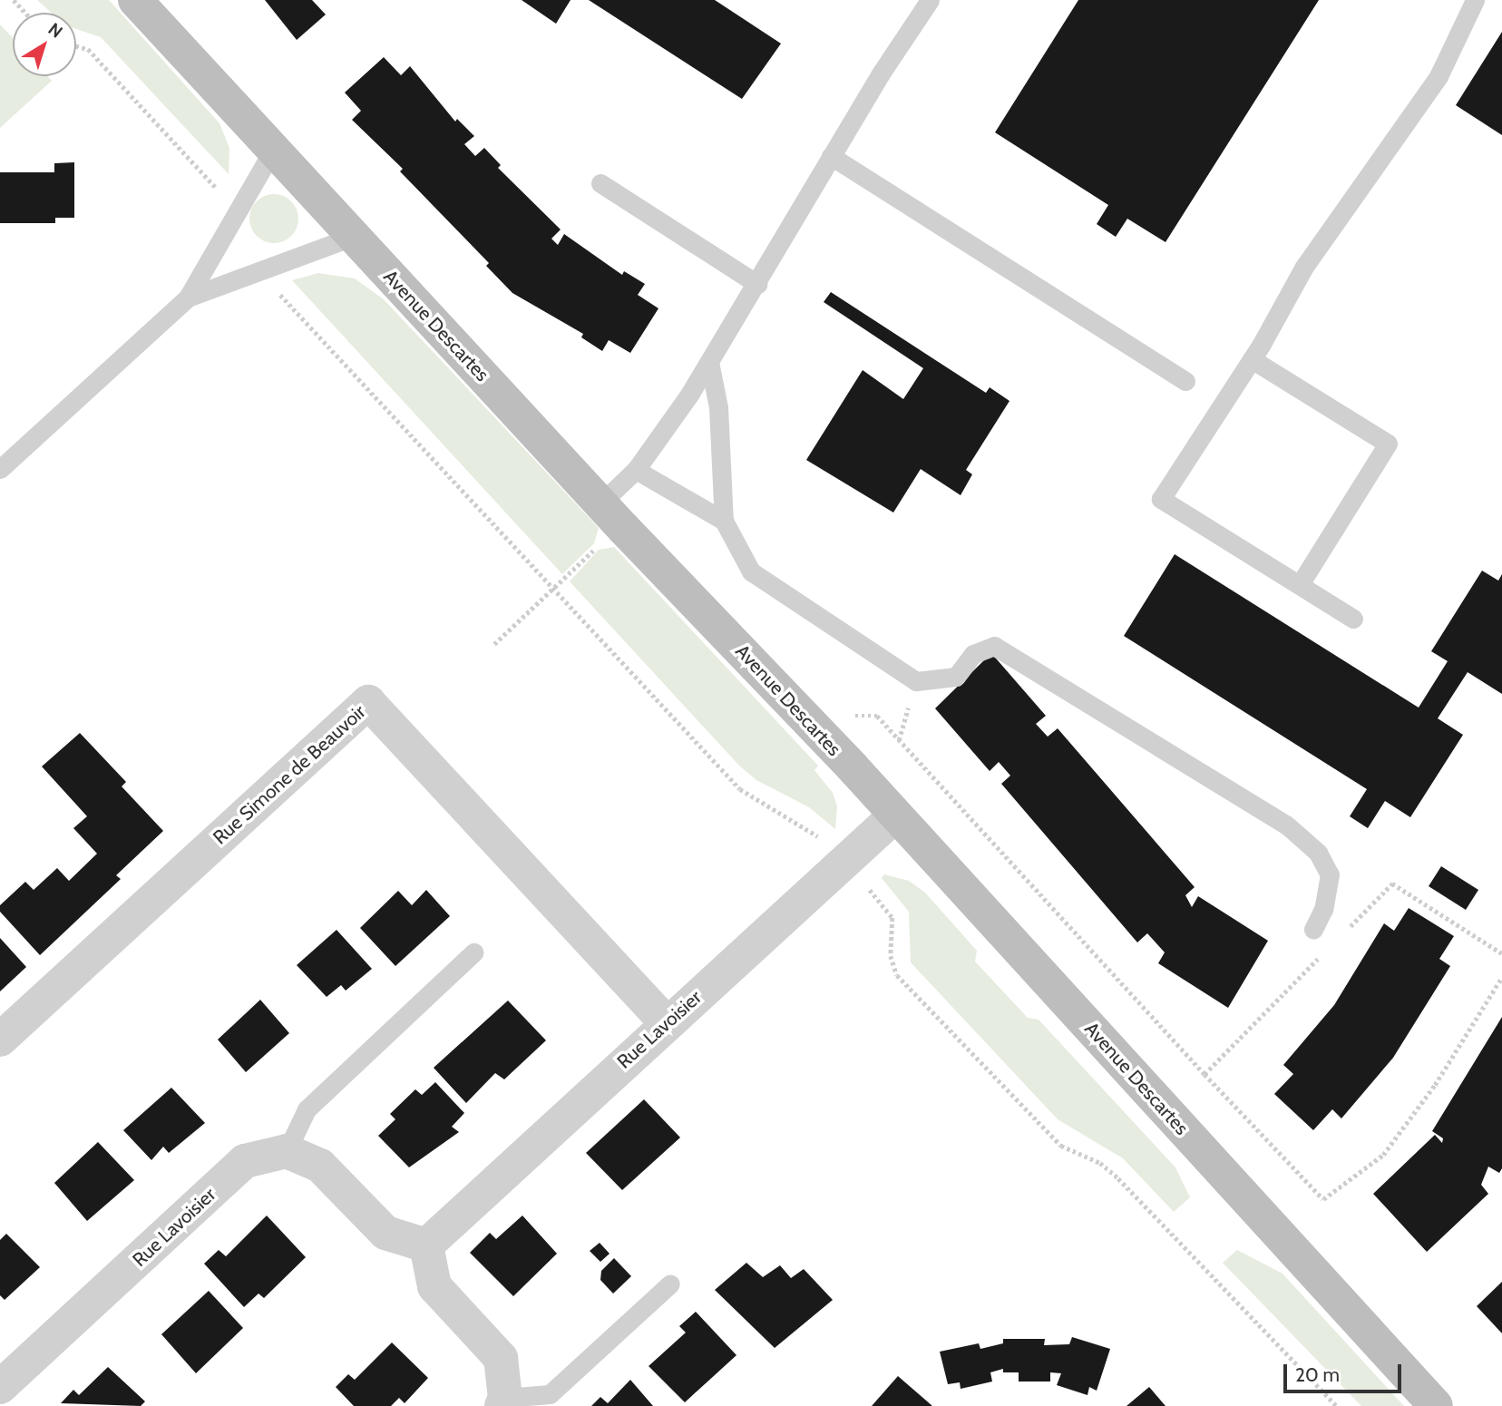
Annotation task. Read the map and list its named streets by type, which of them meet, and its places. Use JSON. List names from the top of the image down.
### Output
{
  "streets": {
    "main road": ["Avenue Descartes"],
    "street": ["Rue Simone de Beauvoir", "Rue Lavoisier"]
  },
  "crossings": [
    ["Avenue Descartes", "Rue Lavoisier"],
    ["Rue Simone de Beauvoir", "Rue Lavoisier"]
  ],
  "scale_bar": "20 m",
  "north": "top right"
}
